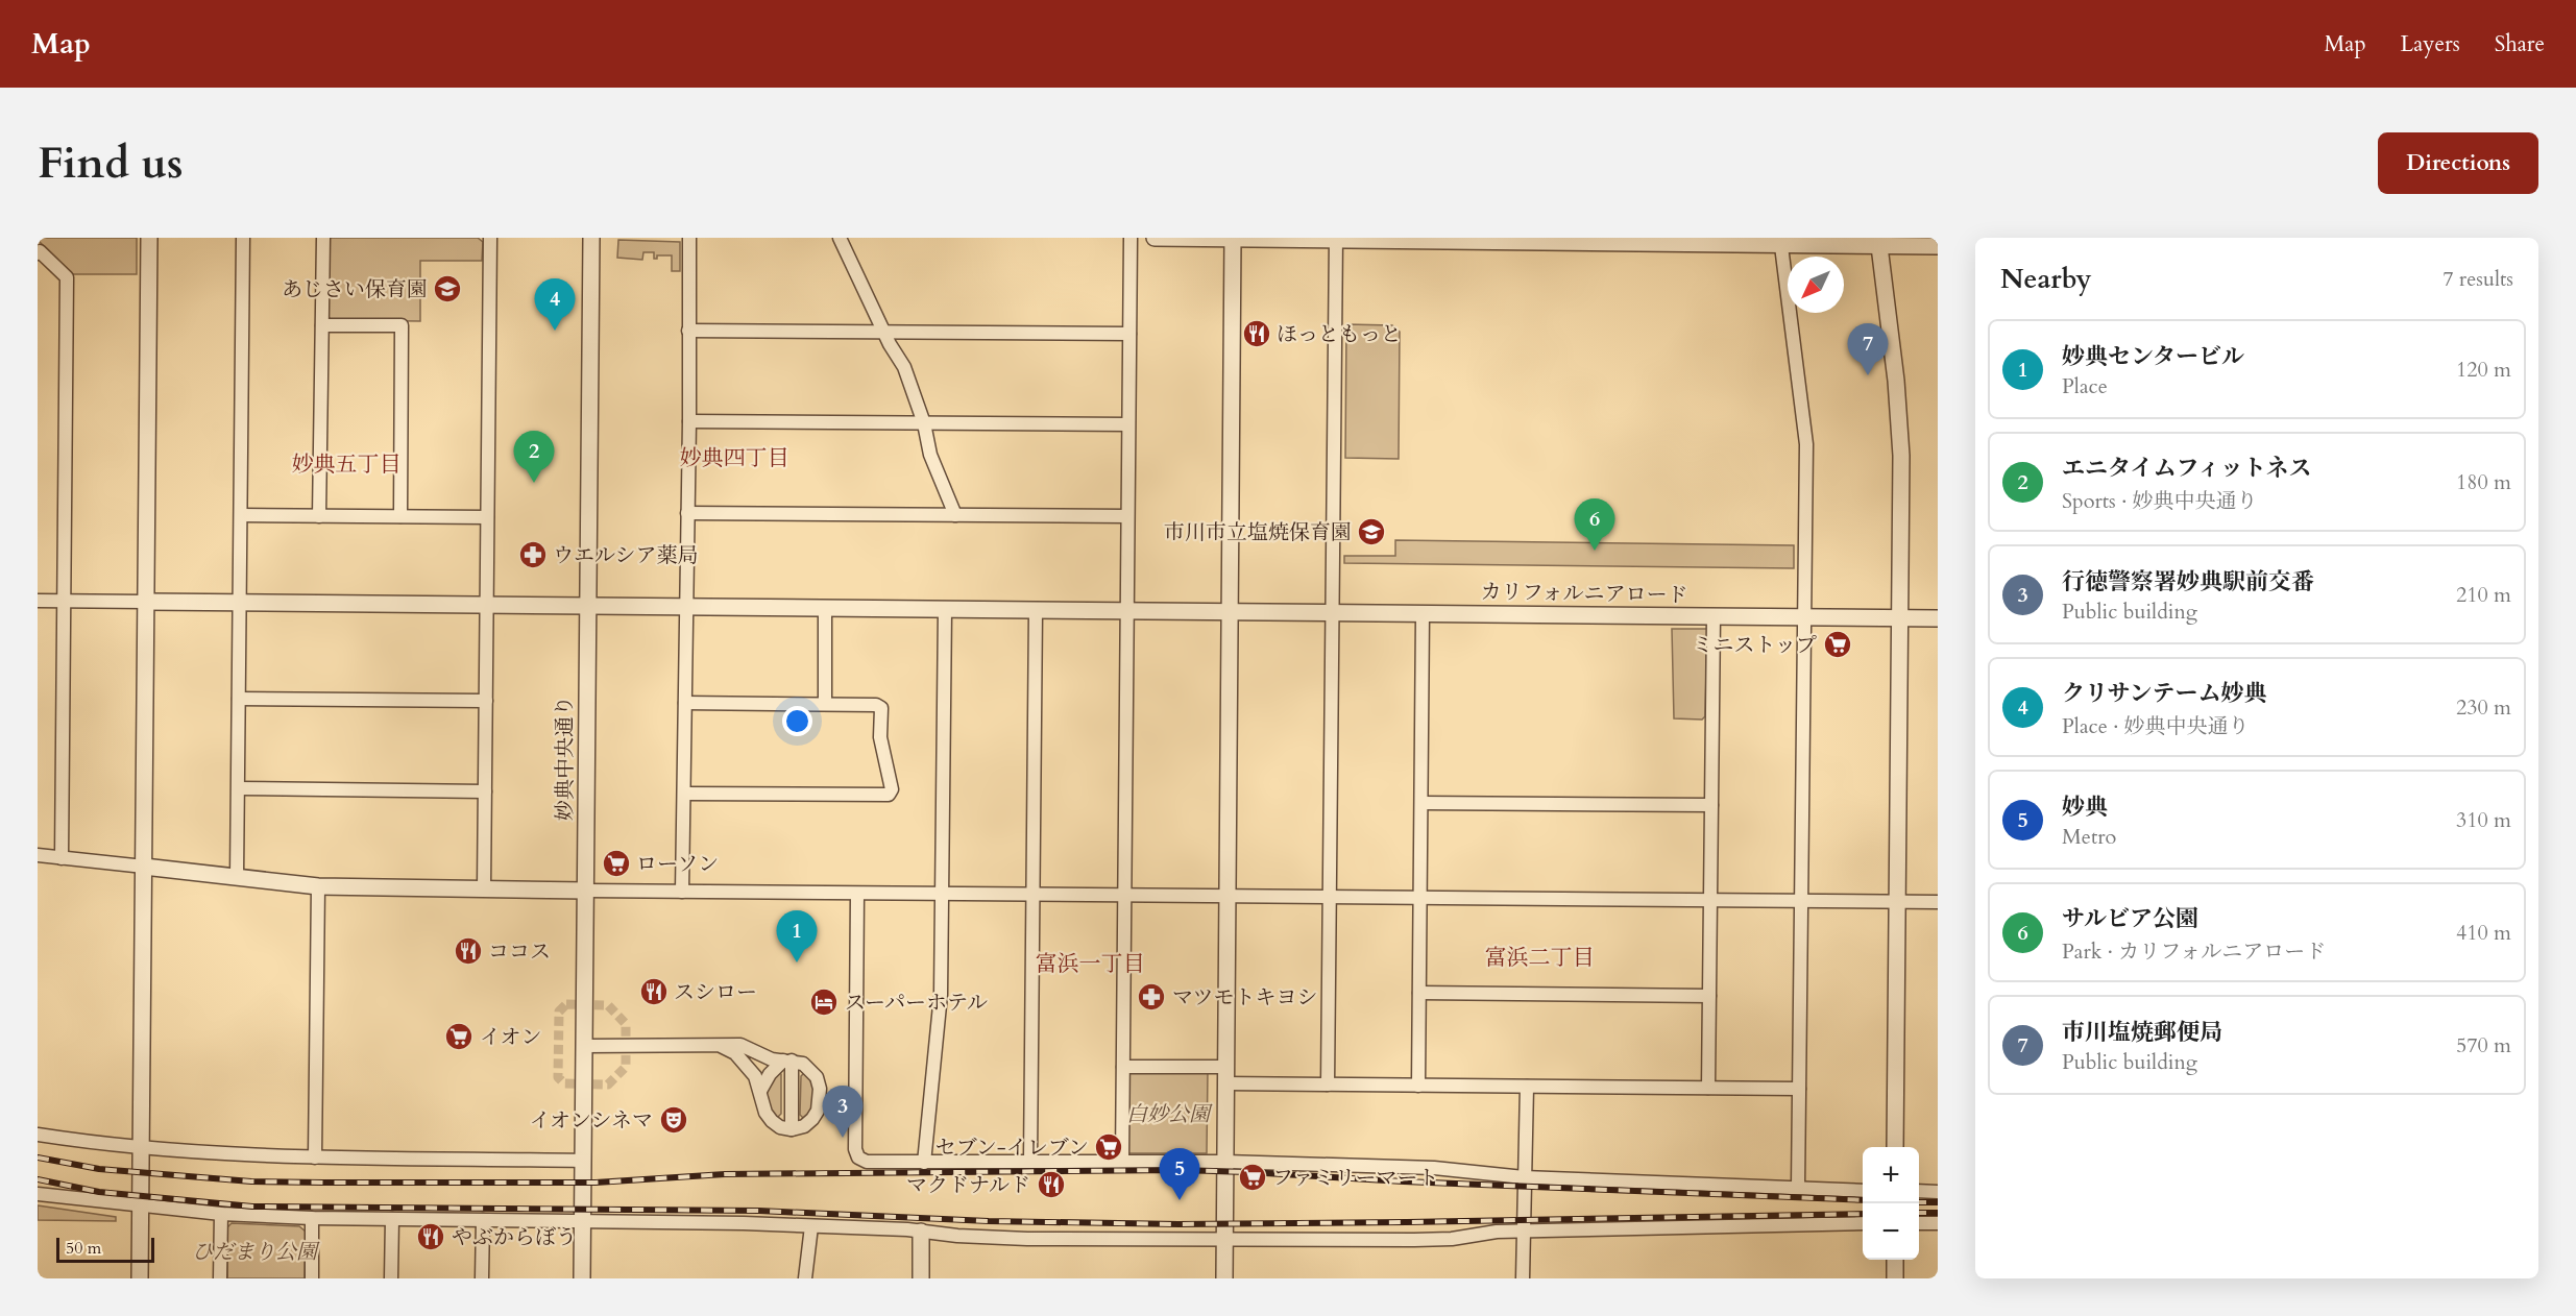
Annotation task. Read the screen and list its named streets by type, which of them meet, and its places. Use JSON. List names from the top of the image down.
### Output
{
  "streets": {
    "street": ["カリフォルニアロード", "妙典中央通り"]
  },
  "crossings": [
    ["カリフォルニアロード", "妙典中央通り"]
  ],
  "districts": [
    "妙典四丁目",
    "妙典五丁目",
    "富浜二丁目",
    "富浜一丁目"
  ],
  "parks": ["白妙公園", "ひだまり公園"],
  "places": {
    "school or university": ["あじさい保育園", "市川市立塩焼保育園"],
    "restaurant": [
      "ほっともっと",
      "ココス",
      "スシロー",
      "マクドナルド",
      "やぶからぼう"
    ],
    "pharmacy": ["ウエルシア薬局", "マツモトキヨシ"],
    "supermarket": [
      "ミニストップ",
      "ローソン",
      "イオン",
      "セブン-イレブン",
      "ファミリーマート"
    ],
    "hotel": ["スーパーホテル"],
    "theatre": ["イオンシネマ"]
  },
  "scale_bar": "50 m",
  "north": "bottom left",
  "page": {
    "header": "Map",
    "nav": ["Map", "Layers", "Share"],
    "buttons": "Directions",
    "title": "Find us",
    "heading": ["Nearby", "7 results"],
    "pins": [
      "4",
      "7",
      "2",
      "6",
      "1",
      "3",
      "5"
    ],
    "list": [
      {
        "mark": "1",
        "name": "妙典センタービル",
        "note": "Place",
        "value": "120 m"
      },
      {
        "mark": "2",
        "name": "エニタイムフィットネス",
        "note": "Sports · 妙典中央通り",
        "value": "180 m"
      },
      {
        "mark": "3",
        "name": "行徳警察署妙典駅前交番",
        "note": "Public building",
        "value": "210 m"
      },
      {
        "mark": "4",
        "name": "クリサンテーム妙典",
        "note": "Place · 妙典中央通り",
        "value": "230 m"
      },
      {
        "mark": "5",
        "name": "妙典",
        "note": "Metro",
        "value": "310 m"
      },
      {
        "mark": "6",
        "name": "サルビア公園",
        "note": "Park · カリフォルニアロード",
        "value": "410 m"
      },
      {
        "mark": "7",
        "name": "市川塩焼郵便局",
        "note": "Public building",
        "value": "570 m"
      }
    ],
    "map_buttons": ["+", "−"],
    "scale": "50 m"
  }
}
